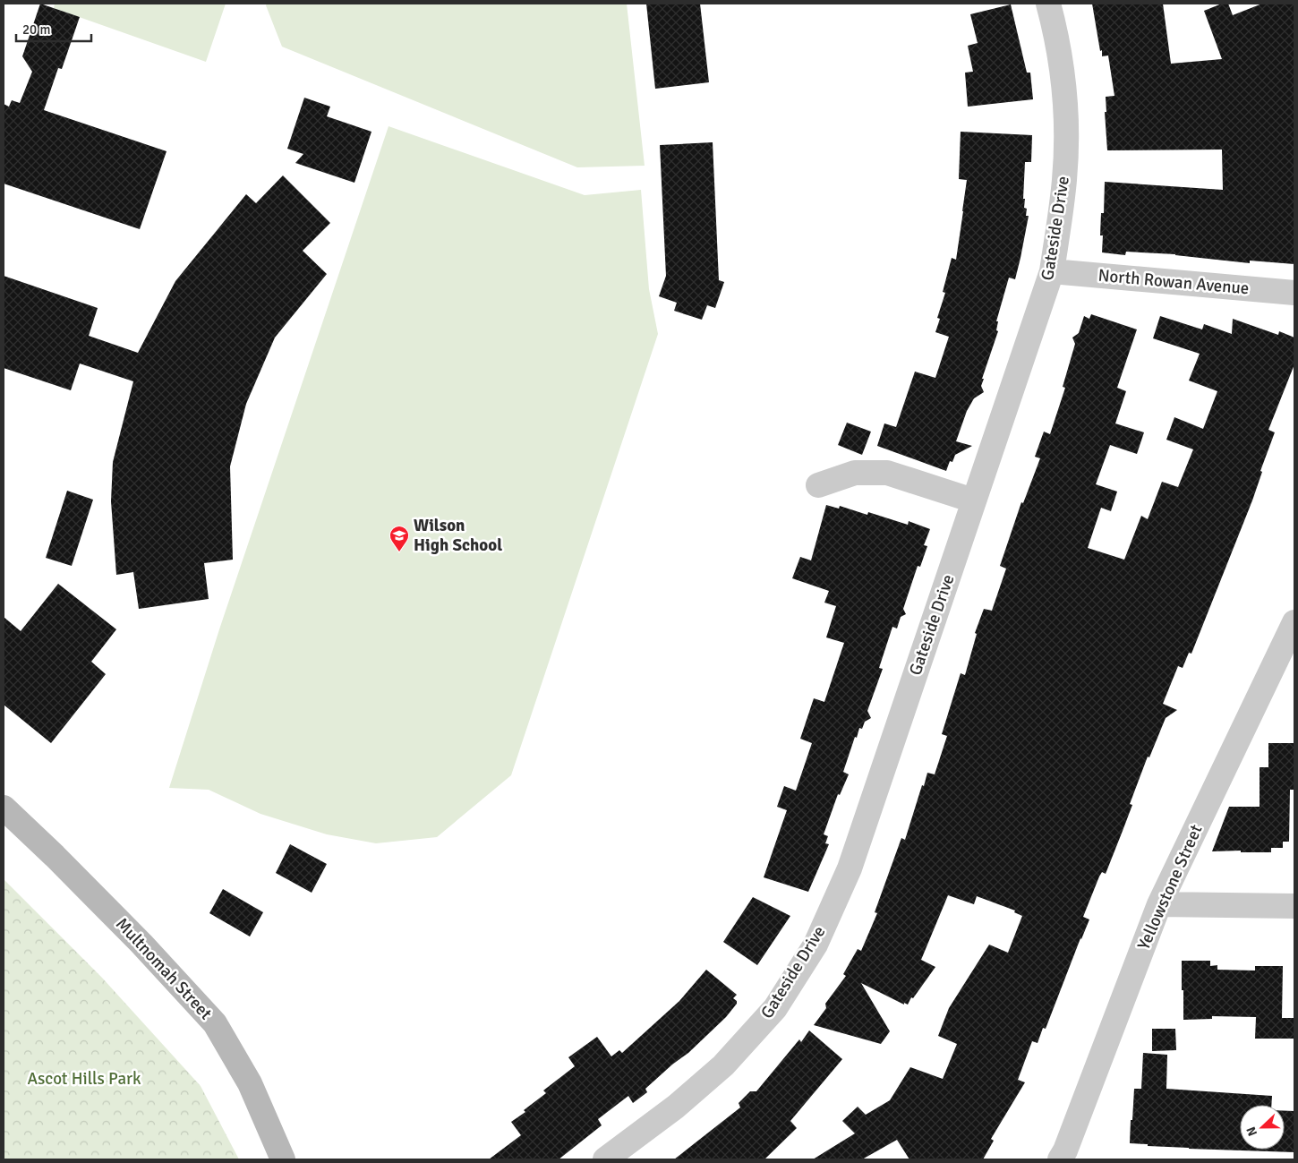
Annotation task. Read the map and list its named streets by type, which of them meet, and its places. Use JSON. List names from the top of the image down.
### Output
{
  "streets": {
    "street": [
      "Gateside Drive",
      "North Rowan Avenue",
      "Yellowstone Street",
      "Multnomah Street"
    ]
  },
  "crossings": [
    ["Gateside Drive", "North Rowan Avenue"]
  ],
  "parks": ["Ascot Hills Park"],
  "places": {
    "school or university": ["Wilson High School"]
  },
  "scale_bar": "20 m",
  "north": "left"
}
